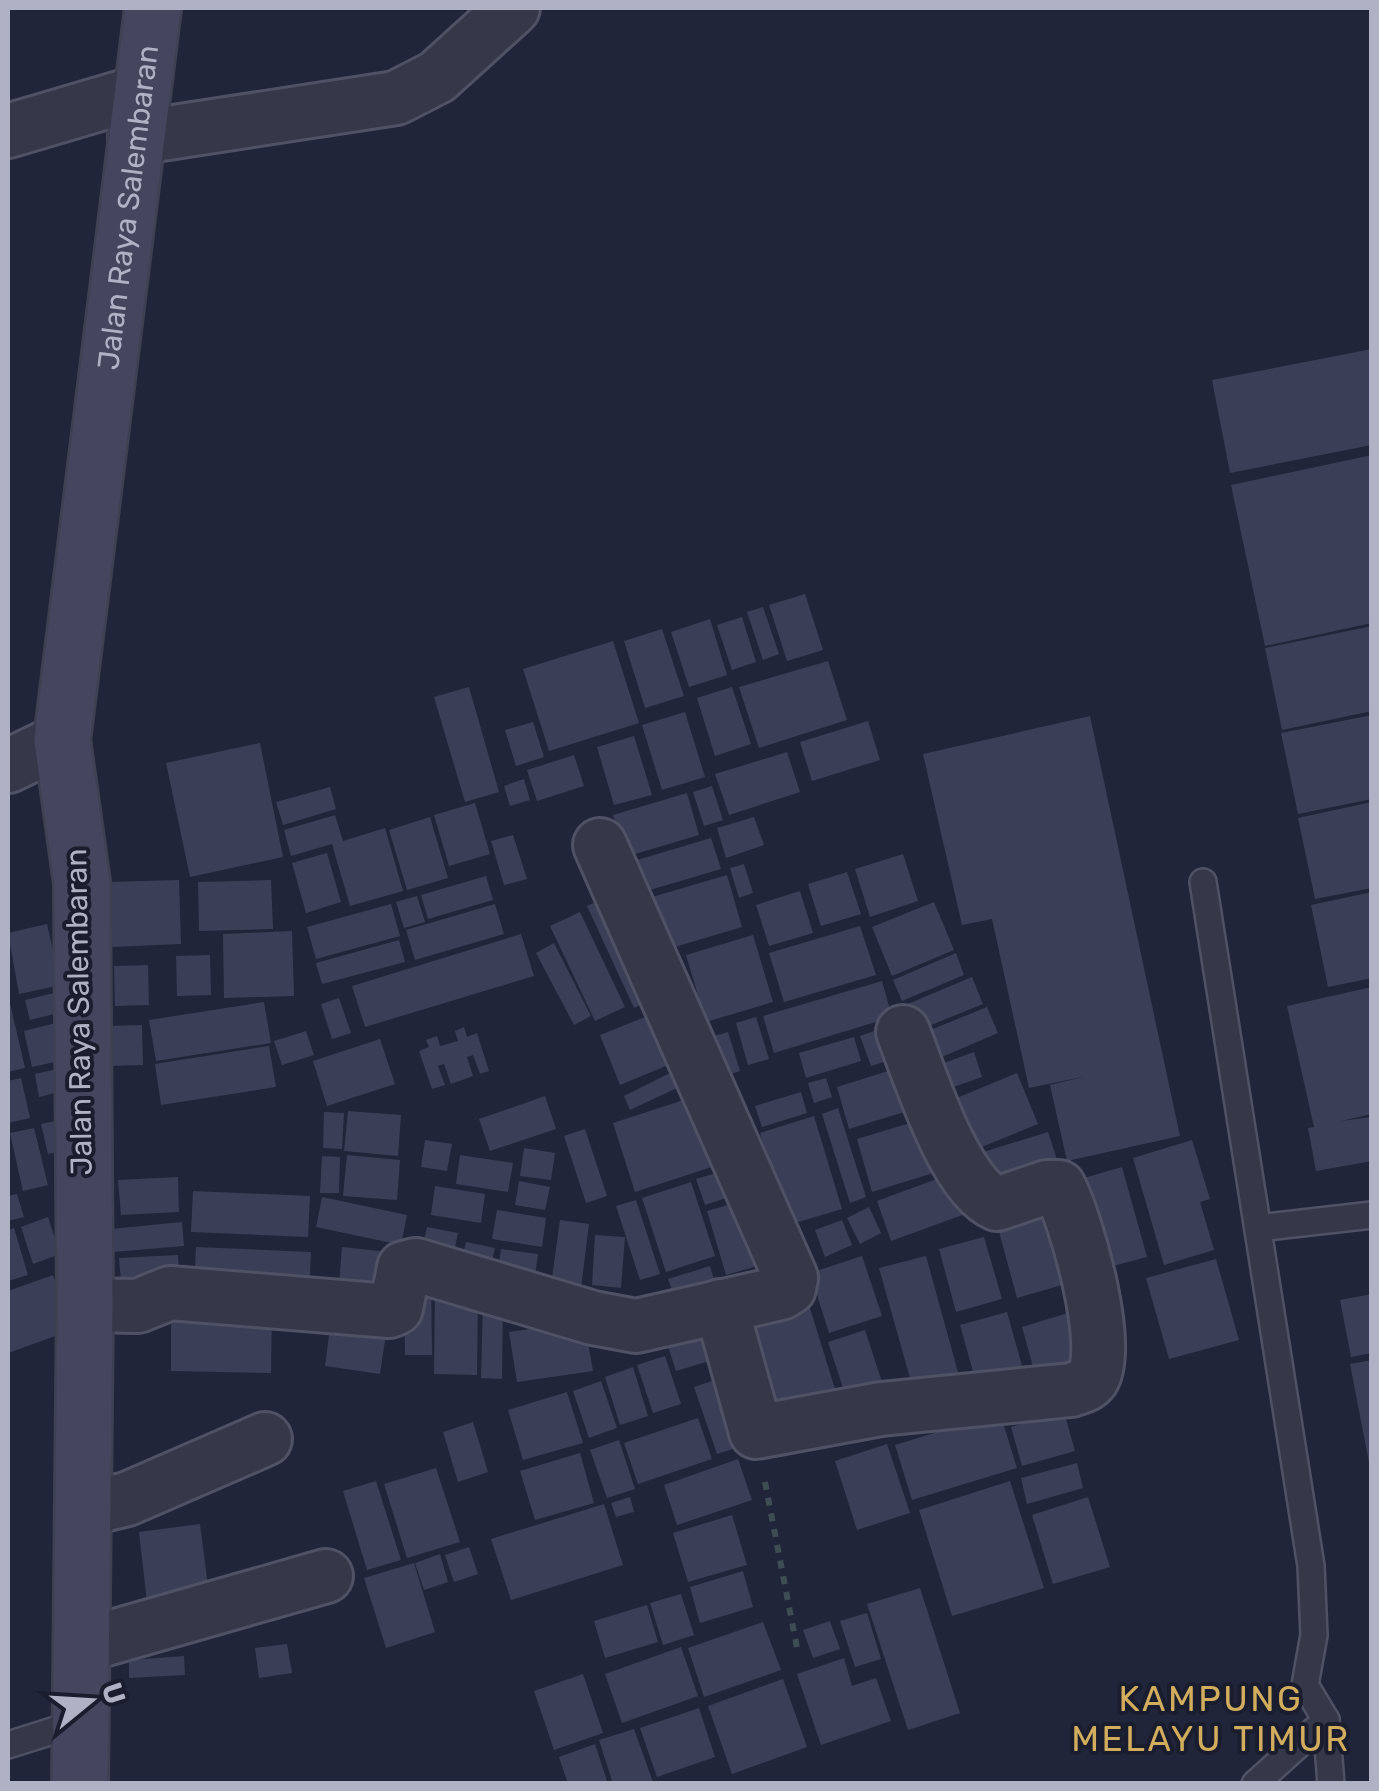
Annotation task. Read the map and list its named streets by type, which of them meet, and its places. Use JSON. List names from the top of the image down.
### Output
{
  "streets": {
    "main road": ["Jalan Raya Salembaran"]
  },
  "districts": ["KAMPUNG MELAYU TIMUR"],
  "north": "right"
}
